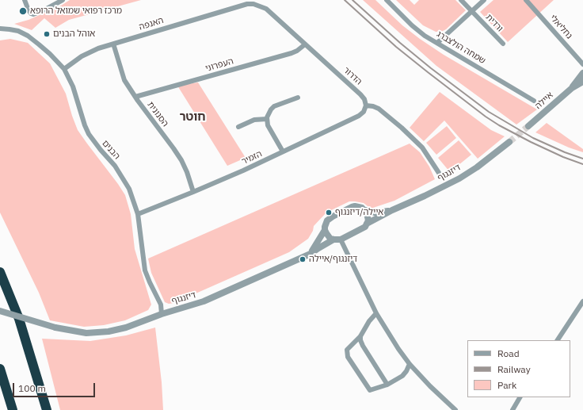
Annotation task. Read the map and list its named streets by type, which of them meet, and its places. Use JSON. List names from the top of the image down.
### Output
{
  "streets": {
    "street": [
      "ורדית",
      "האנפה",
      "נחליאלי",
      "שמחה הולצברג",
      "העפרוני",
      "הדרור",
      "איילה",
      "הסנונית",
      "הבנים",
      "הזמיר",
      "דיזנגוף"
    ]
  },
  "crossings": [
    ["האנפה", "הדרור"],
    ["האנפה", "הסנונית"],
    ["האנפה", "הבנים"],
    ["העפרוני", "הדרור"],
    ["העפרוני", "הסנונית"],
    ["הדרור", "הזמיר"],
    ["הסנונית", "הזמיר"],
    ["הבנים", "הזמיר"],
    ["הבנים", "דיזנגוף"]
  ],
  "districts": ["חוטר"],
  "places": [
    "מרכז רפואי שמואל הרופא",
    "אוהל הבנים",
    "איילה/דיזנגוף",
    "דיזנגוף/איילה"
  ],
  "legend": ["Road", "Railway", "Park"],
  "scale_bar": "100 m"
}
